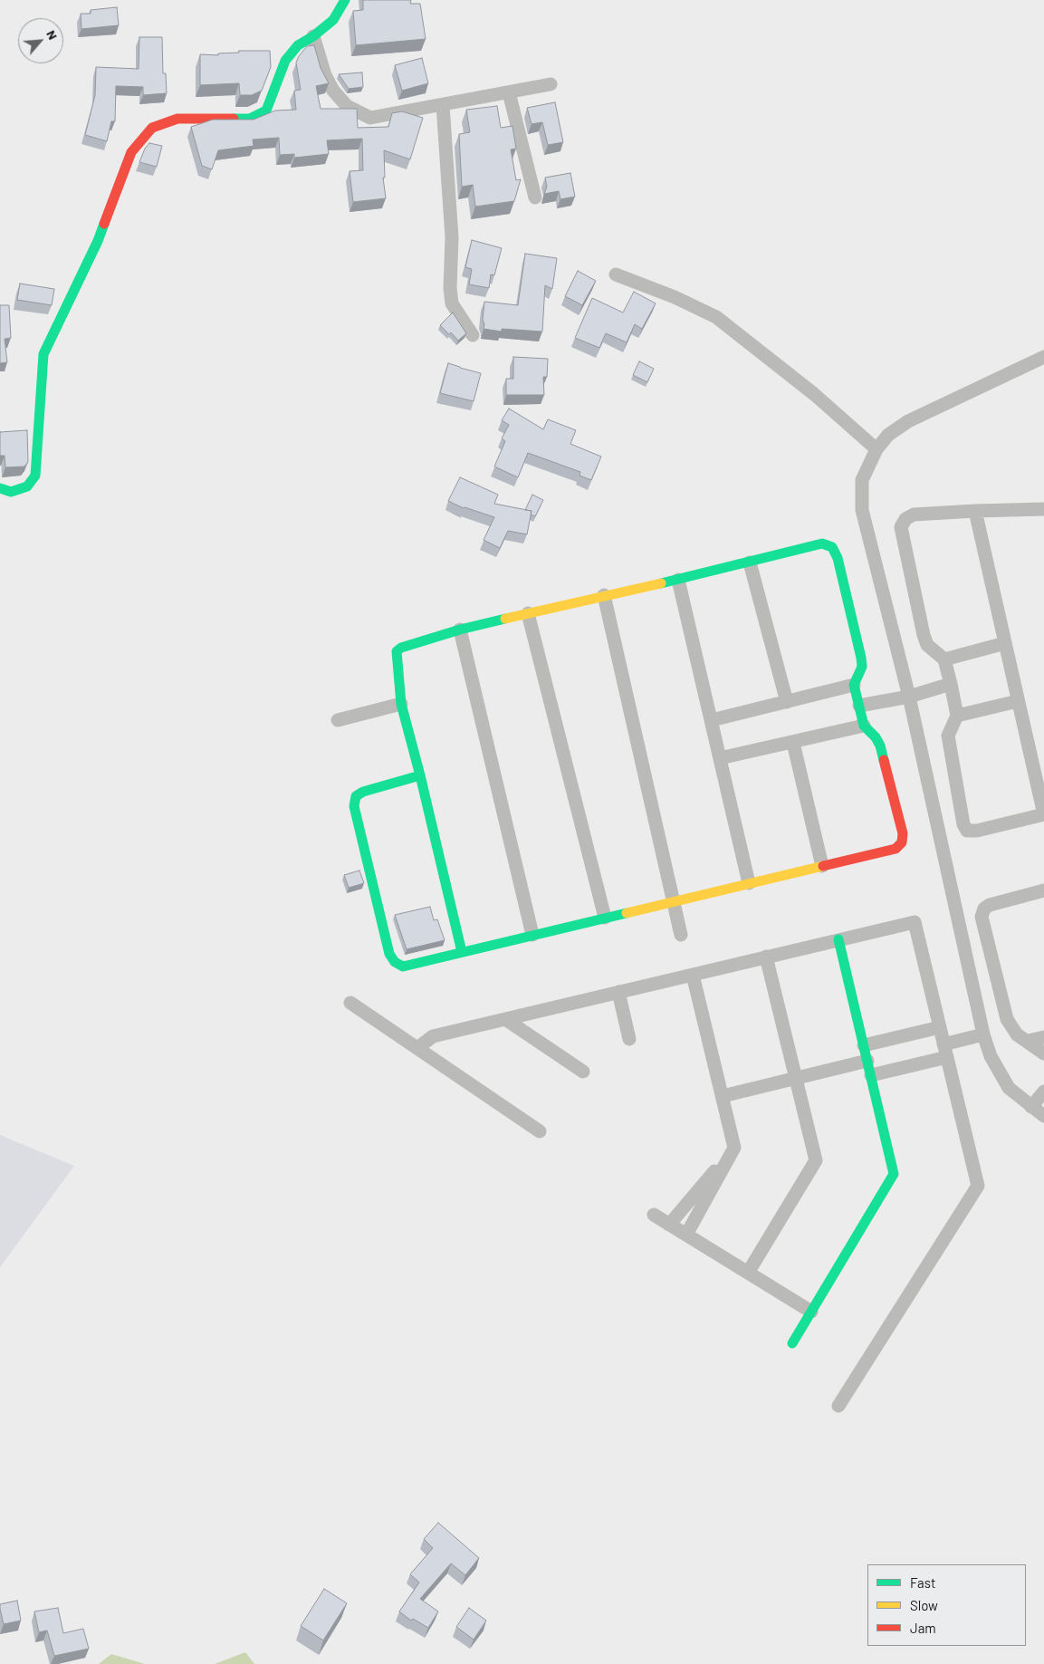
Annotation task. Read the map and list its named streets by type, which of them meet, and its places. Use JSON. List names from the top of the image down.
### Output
{
  "legend": ["Fast", "Slow", "Jam"],
  "north": "top right"
}
